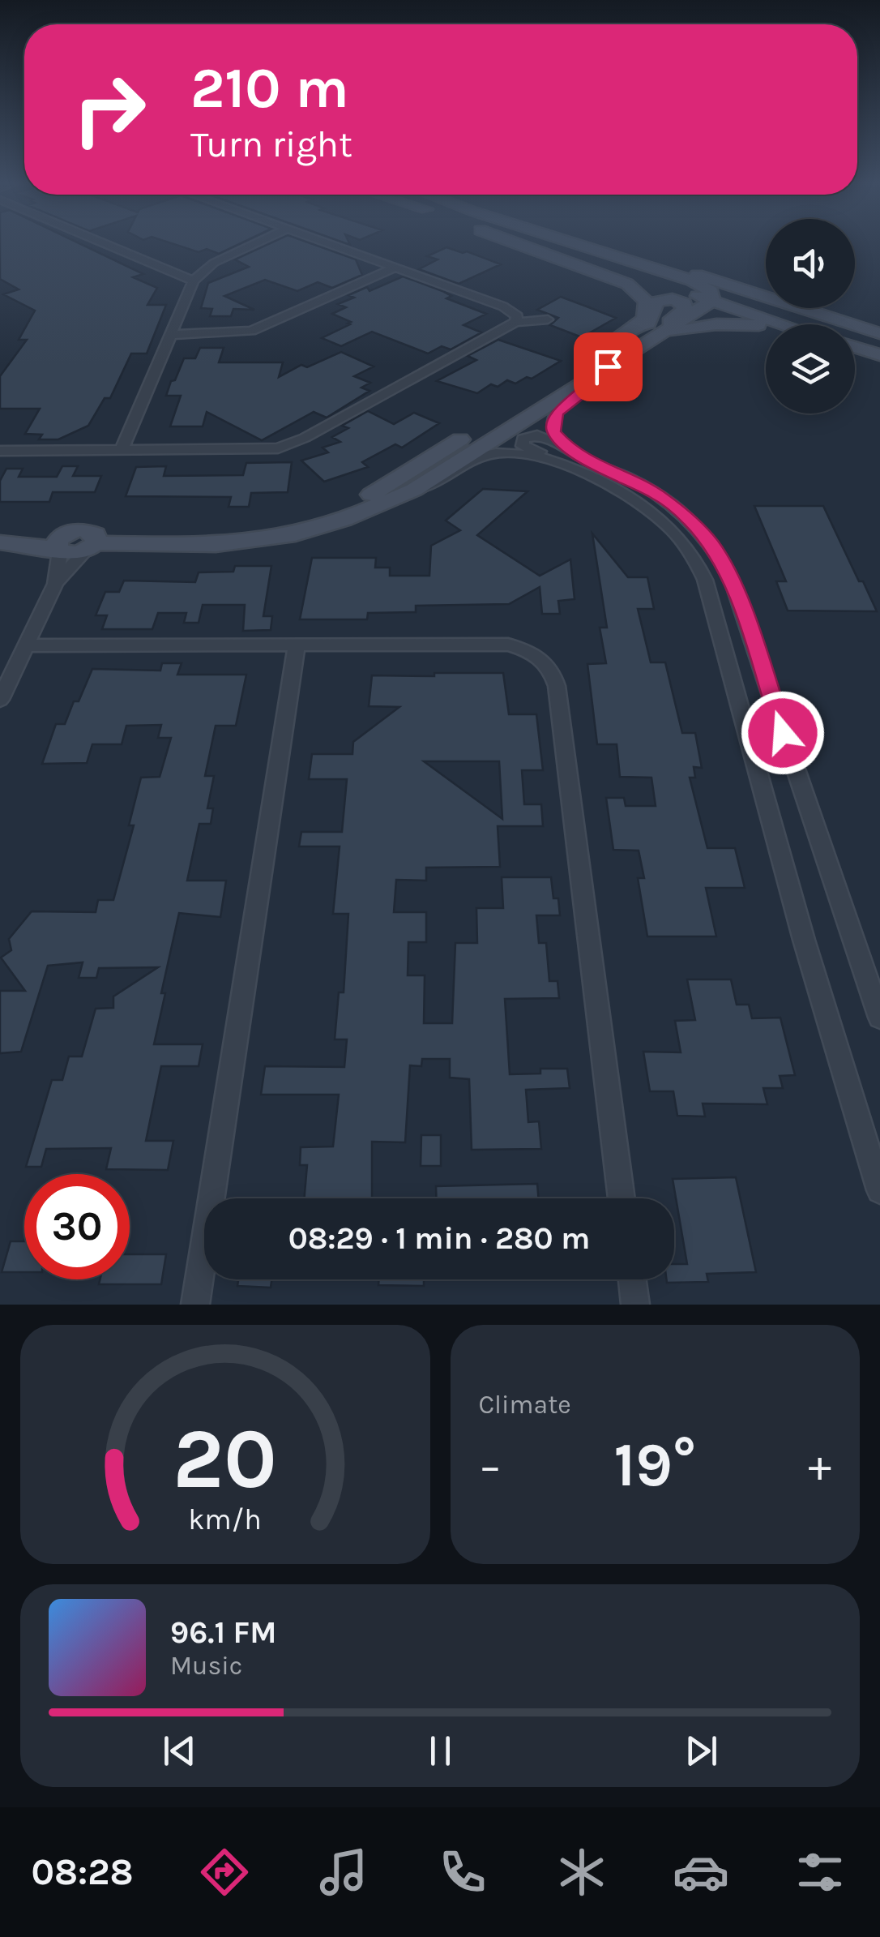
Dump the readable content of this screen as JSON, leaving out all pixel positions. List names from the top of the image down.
{
  "page": {
    "turn": ["210 m", "Turn right"],
    "limit": "30",
    "trip": "08:29 · 1 min · 280 m",
    "tile": "Climate",
    "heat": ["−", "19°", "+"],
    "song": ["96.1 FM", "Music"],
    "tabs": "08:28",
    "gauge": ["20", "km/h"]
  }
}
